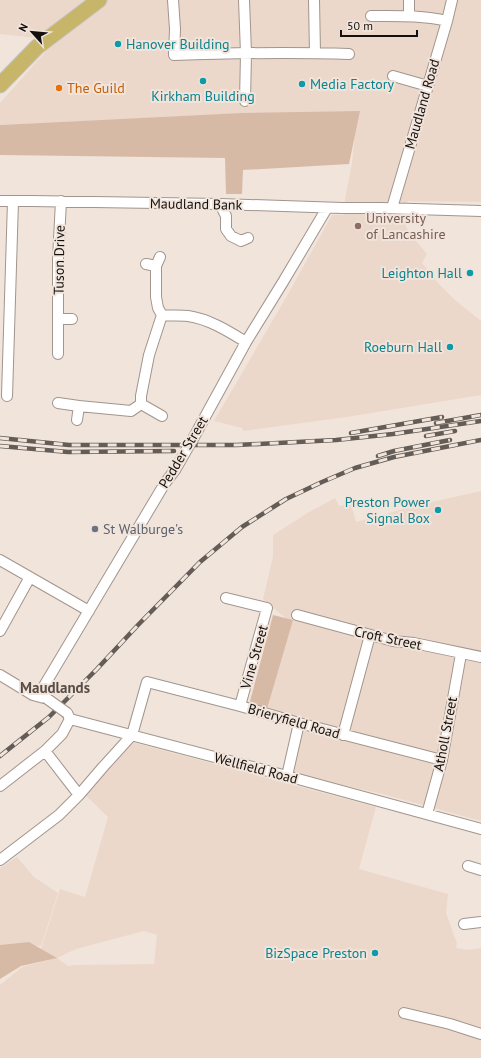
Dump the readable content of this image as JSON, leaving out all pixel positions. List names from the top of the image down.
{
  "streets": {
    "street": [
      "Maudland Road",
      "Maudland Bank",
      "Tuson Drive",
      "Pedder Street",
      "Croft Street",
      "Vine Street",
      "Brieryfield Road",
      "Atholl Street",
      "Wellfield Road"
    ]
  },
  "crossings": [
    ["Maudland Road", "Maudland Bank"],
    ["Maudland Bank", "Tuson Drive"],
    ["Maudland Bank", "Pedder Street"],
    ["Pedder Street", "Wellfield Road"],
    ["Croft Street", "Atholl Street"],
    ["Vine Street", "Brieryfield Road"],
    ["Brieryfield Road", "Atholl Street"],
    ["Brieryfield Road", "Wellfield Road"],
    ["Atholl Street", "Wellfield Road"]
  ],
  "districts": ["Maudlands"],
  "places": [
    "Hanover Building",
    "Kirkham Building",
    "Media Factory",
    "The Guild",
    "University of Lancashire",
    "Leighton Hall",
    "Roeburn Hall",
    "Preston Power Signal Box",
    "St Walburge's",
    "BizSpace Preston"
  ],
  "scale_bar": "50 m",
  "north": "top left"
}
